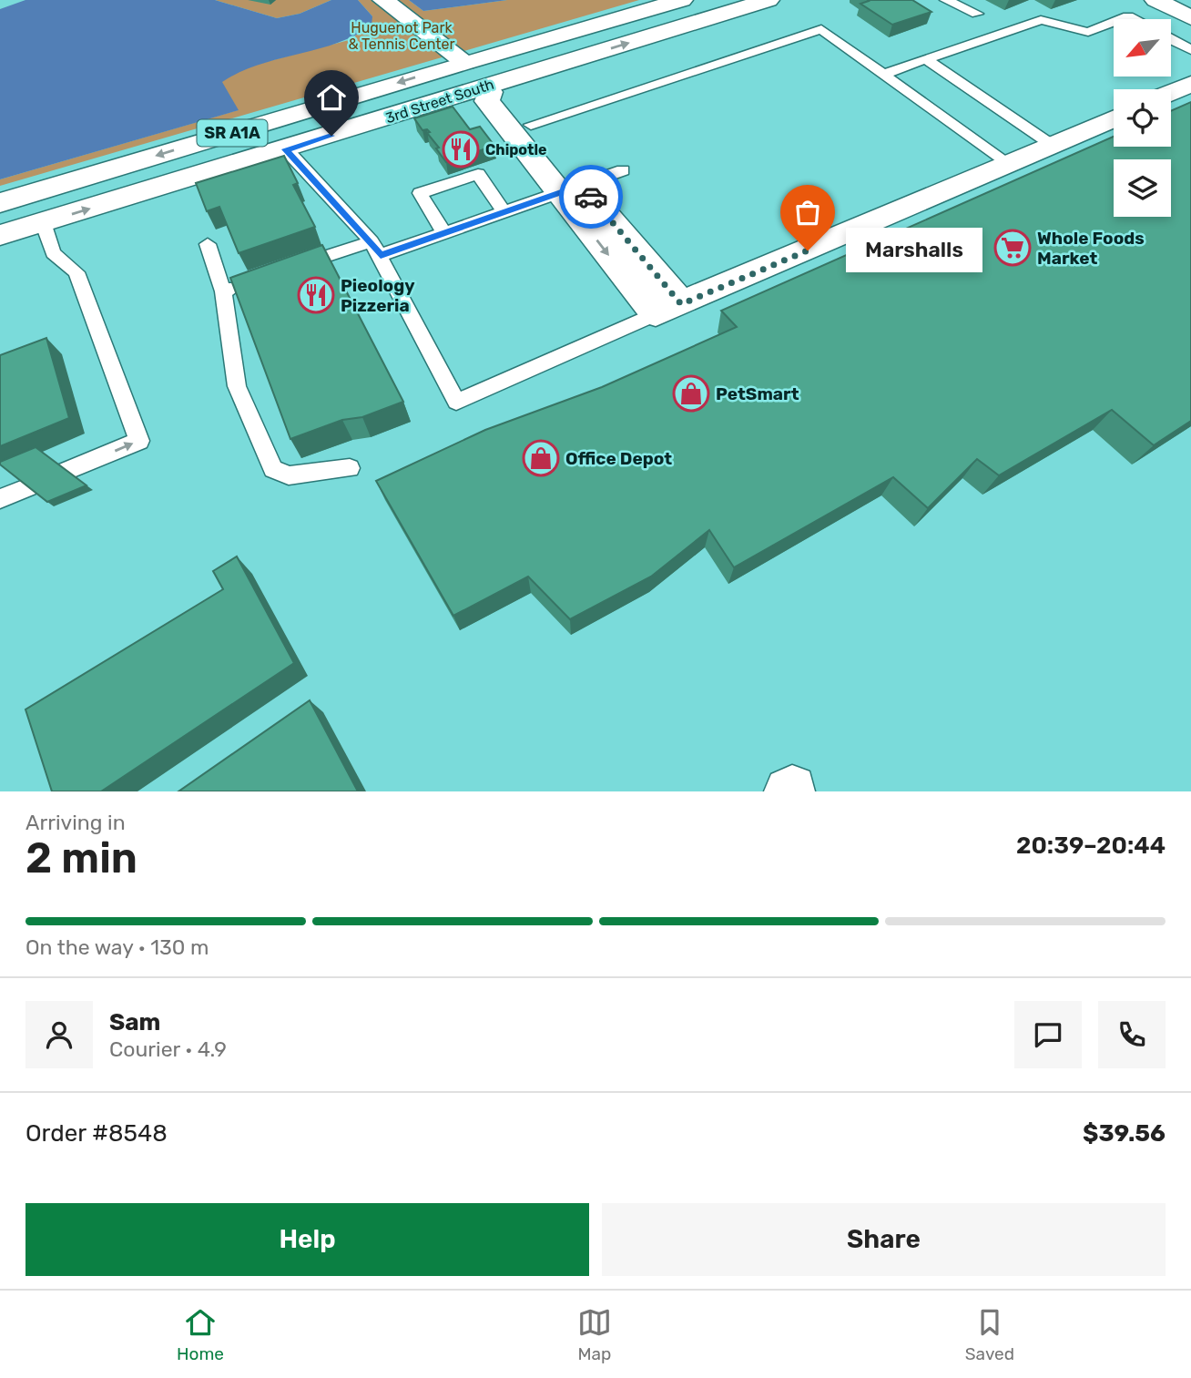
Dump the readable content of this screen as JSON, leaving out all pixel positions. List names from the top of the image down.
{
  "streets": {
    "main road": ["3rd Street South", "SR A1A"]
  },
  "parks": ["Huguenot Park & Tennis Center"],
  "places": {
    "restaurant": ["Chipotle", "Pieology Pizzeria"],
    "supermarket": ["Whole Foods Market"],
    "other": ["Marshalls"],
    "shop": ["PetSmart", "Office Depot"]
  },
  "north": "bottom left",
  "page": {
    "bubble": "Marshalls",
    "heading": ["2 min", "Arriving in", "20:39–20:44"],
    "panel": [
      "Sam",
      "Courier · 4.9",
      "Order #8548",
      "$39.56"
    ],
    "bar": "On the way · 130 m",
    "buttons": ["Help", "Share"],
    "tabs": ["Home", "Map", "Saved"]
  }
}
